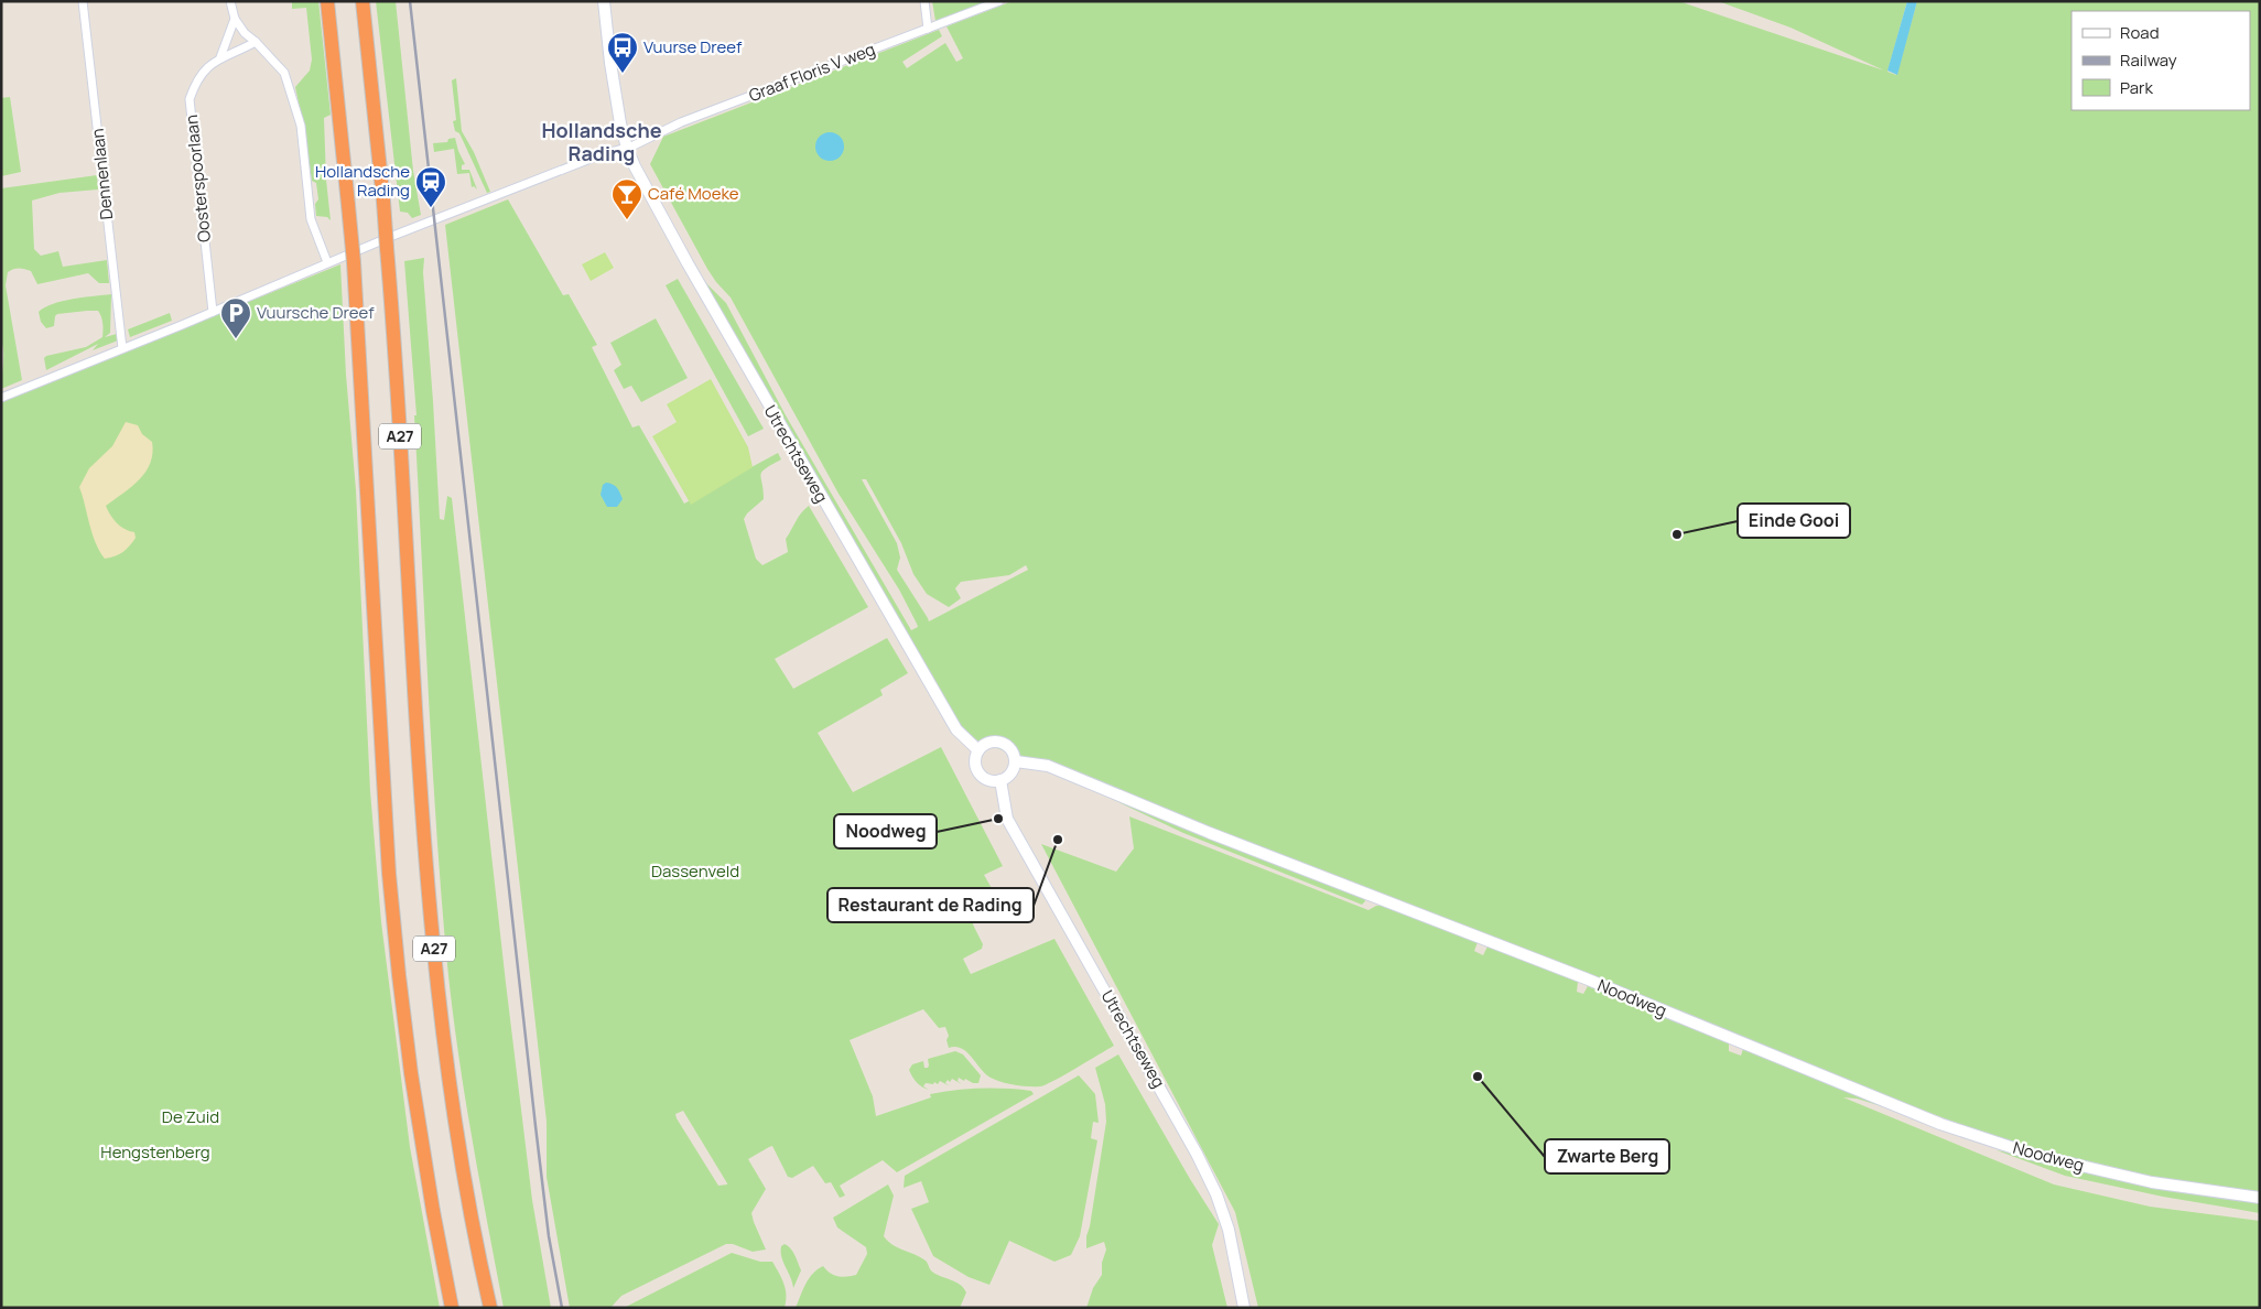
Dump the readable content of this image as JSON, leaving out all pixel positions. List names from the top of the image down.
{
  "streets": {
    "highway": ["A27"],
    "main road": ["Utrechtseweg", "Noodweg"],
    "street": ["Graaf Floris V weg", "Dennenlaan", "Oosterspoorlaan"]
  },
  "crossings": [
    ["Graaf Floris V weg", "Utrechtseweg"],
    ["Utrechtseweg", "Noodweg"]
  ],
  "districts": ["Hollandsche Rading"],
  "parks": ["Dassenveld", "De Zuid", "Hengstenberg"],
  "places": {
    "bus stop": ["Vuurse Dreef"],
    "station": ["Hollandsche Rading"],
    "bar": ["Café Moeke"],
    "parking": ["Vuursche Dreef"],
    "other": [
      "Einde Gooi",
      "Noodweg",
      "Restaurant de Rading",
      "Zwarte Berg"
    ]
  },
  "legend": ["Road", "Railway", "Park"]
}
